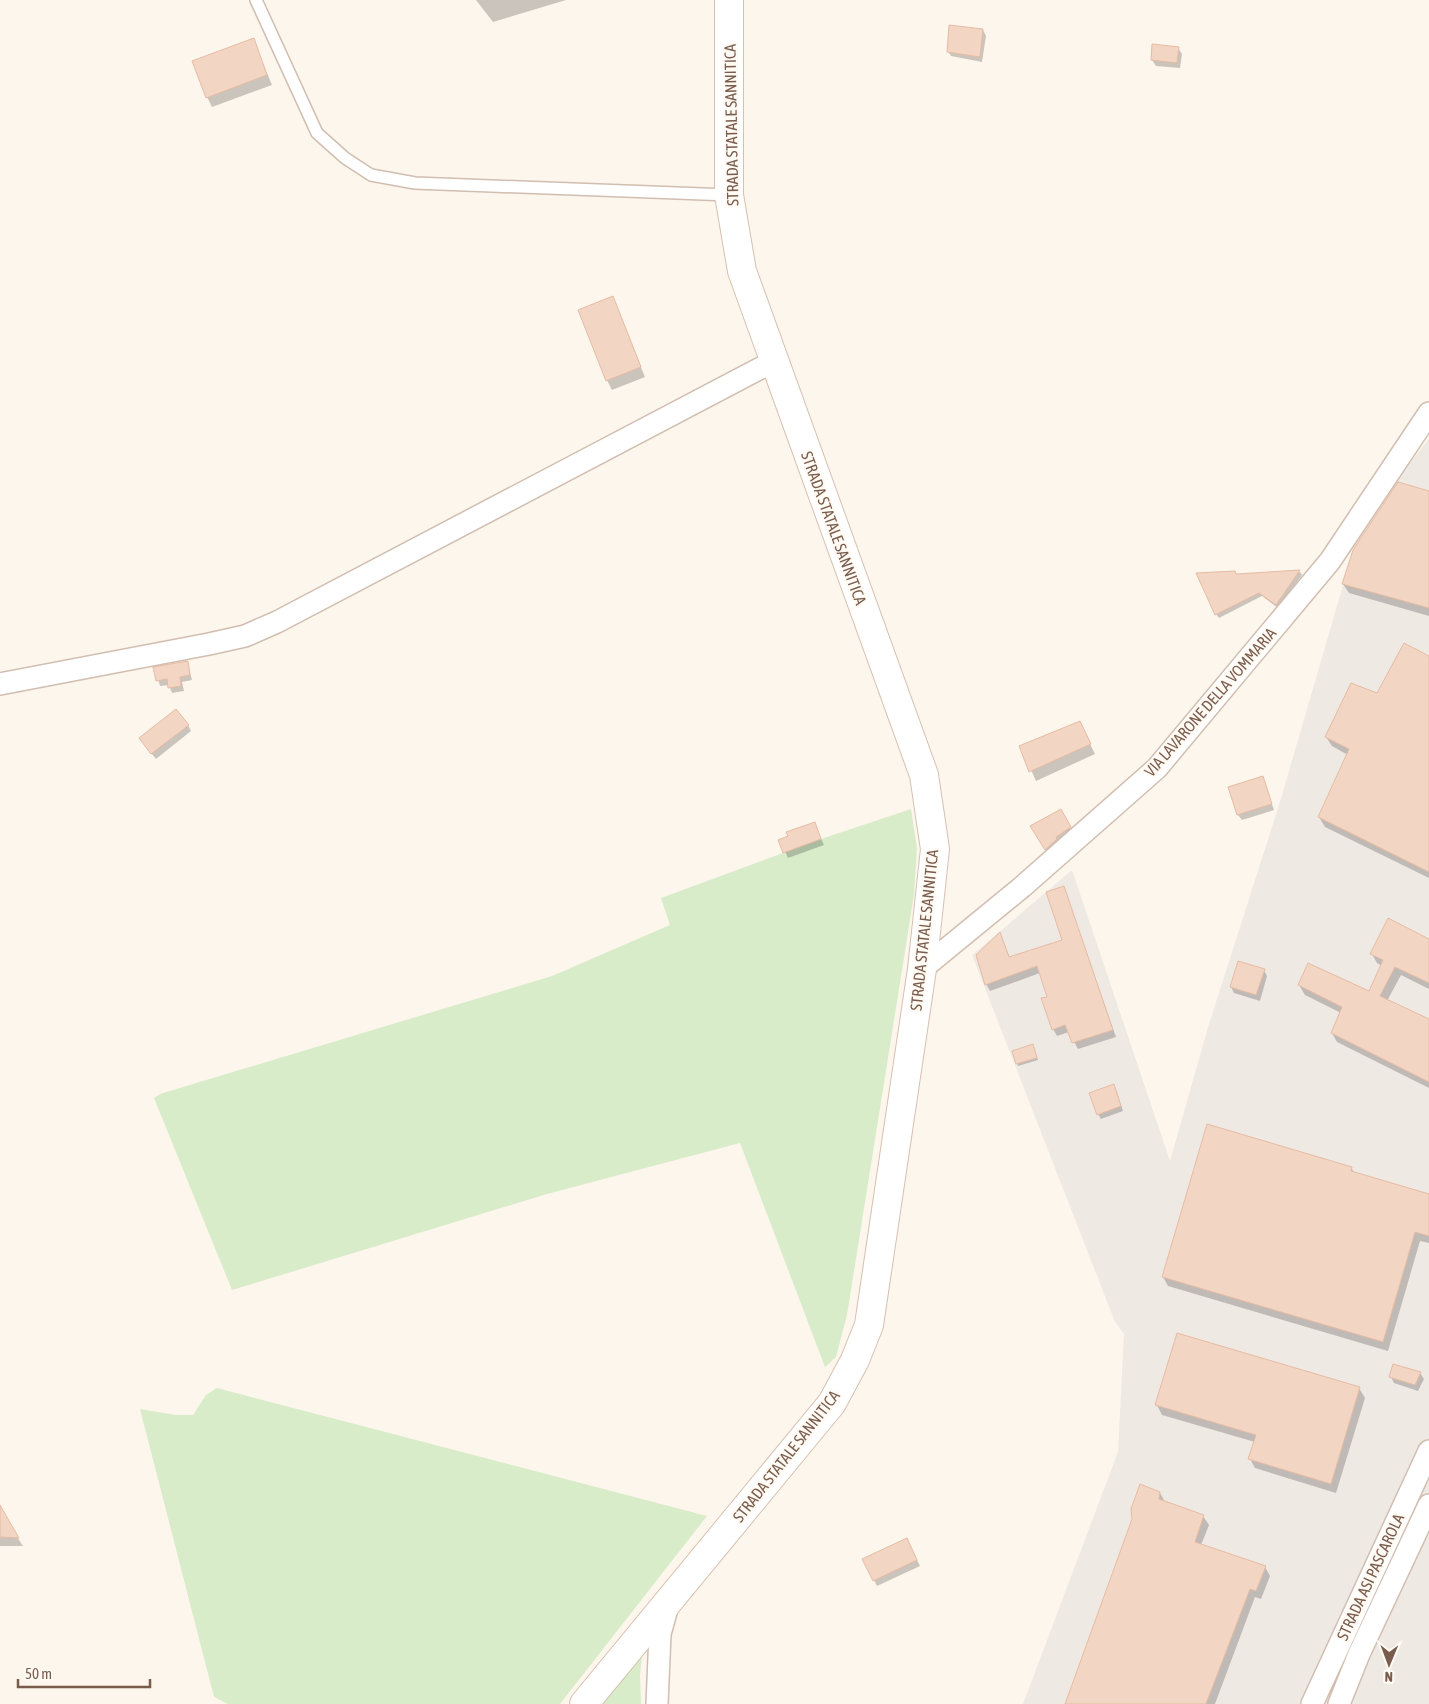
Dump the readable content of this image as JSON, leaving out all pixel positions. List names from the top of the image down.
{
  "streets": {
    "main road": ["STRADA STATALE SANNITICA"],
    "street": ["VIA LAVARONE DELLA VOMMARIA", "STRADA ASI PASCAROLA"]
  },
  "crossings": [
    ["STRADA STATALE SANNITICA", "VIA LAVARONE DELLA VOMMARIA"]
  ],
  "scale_bar": "50 m",
  "north": "bottom"
}
